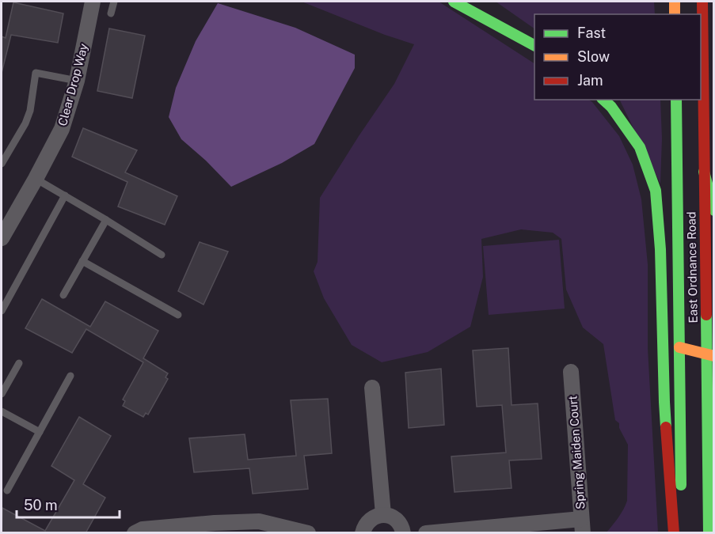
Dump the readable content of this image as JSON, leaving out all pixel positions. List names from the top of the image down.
{
  "streets": {
    "main road": ["East Ordnance Road"],
    "street": ["Clear Drop Way", "Spring Maiden Court"]
  },
  "legend": ["Fast", "Slow", "Jam"],
  "scale_bar": "50 m"
}
